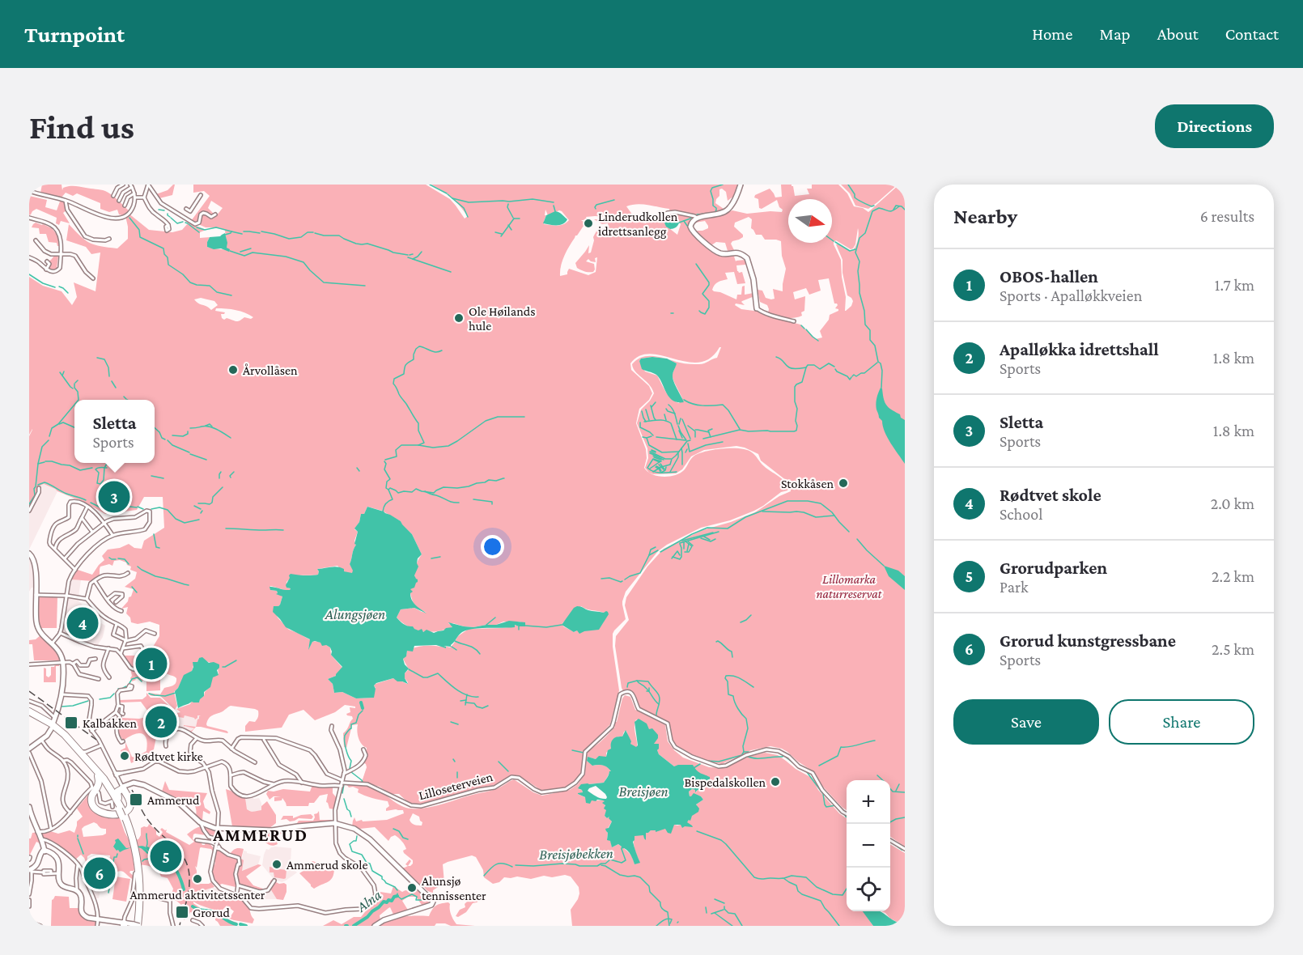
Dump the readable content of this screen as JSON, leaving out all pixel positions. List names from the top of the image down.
{
  "streets": {
    "street": ["Lilloseterveien"]
  },
  "districts": ["AMMERUD"],
  "water": [
    "Alungsjøen",
    "Breisjøen",
    "Breisjøbekken",
    "Alna"
  ],
  "parks": ["Lillomarka naturreservat"],
  "places": {
    "other": [
      "Linderudkollen idrettsanlegg",
      "Ole Høilands hule",
      "Årvollåsen",
      "Stokkåsen",
      "Rødtvet kirke",
      "Bispedalskollen",
      "Ammerud skole",
      "Ammerud aktivitetssenter",
      "Alunsjø tennissenter"
    ],
    "transit": ["Kalbakken", "Ammerud", "Grorud"]
  },
  "north": "right",
  "page": {
    "header": "Turnpoint",
    "nav": [
      "Home",
      "Map",
      "About",
      "Contact"
    ],
    "buttons": [
      "Directions",
      ["Save", "Share"]
    ],
    "title": "Find us",
    "heading": ["Nearby", "6 results"],
    "list": [
      {
        "mark": "1",
        "name": "OBOS-hallen",
        "note": "Sports · Apalløkkveien",
        "value": "1.7 km"
      },
      {
        "mark": "2",
        "name": "Apalløkka idrettshall",
        "note": "Sports",
        "value": "1.8 km"
      },
      {
        "mark": "3",
        "name": "Sletta",
        "note": "Sports",
        "value": "1.8 km"
      },
      {
        "mark": "4",
        "name": "Rødtvet skole",
        "note": "School",
        "value": "2.0 km"
      },
      {
        "mark": "5",
        "name": "Grorudparken",
        "note": "Park",
        "value": "2.2 km"
      },
      {
        "mark": "6",
        "name": "Grorud kunstgressbane",
        "note": "Sports",
        "value": "2.5 km"
      }
    ],
    "popup": ["Sletta", "Sports"],
    "pins": [
      "3",
      "4",
      "1",
      "2",
      "5",
      "6"
    ],
    "map_buttons": ["+", "−"]
  }
}
